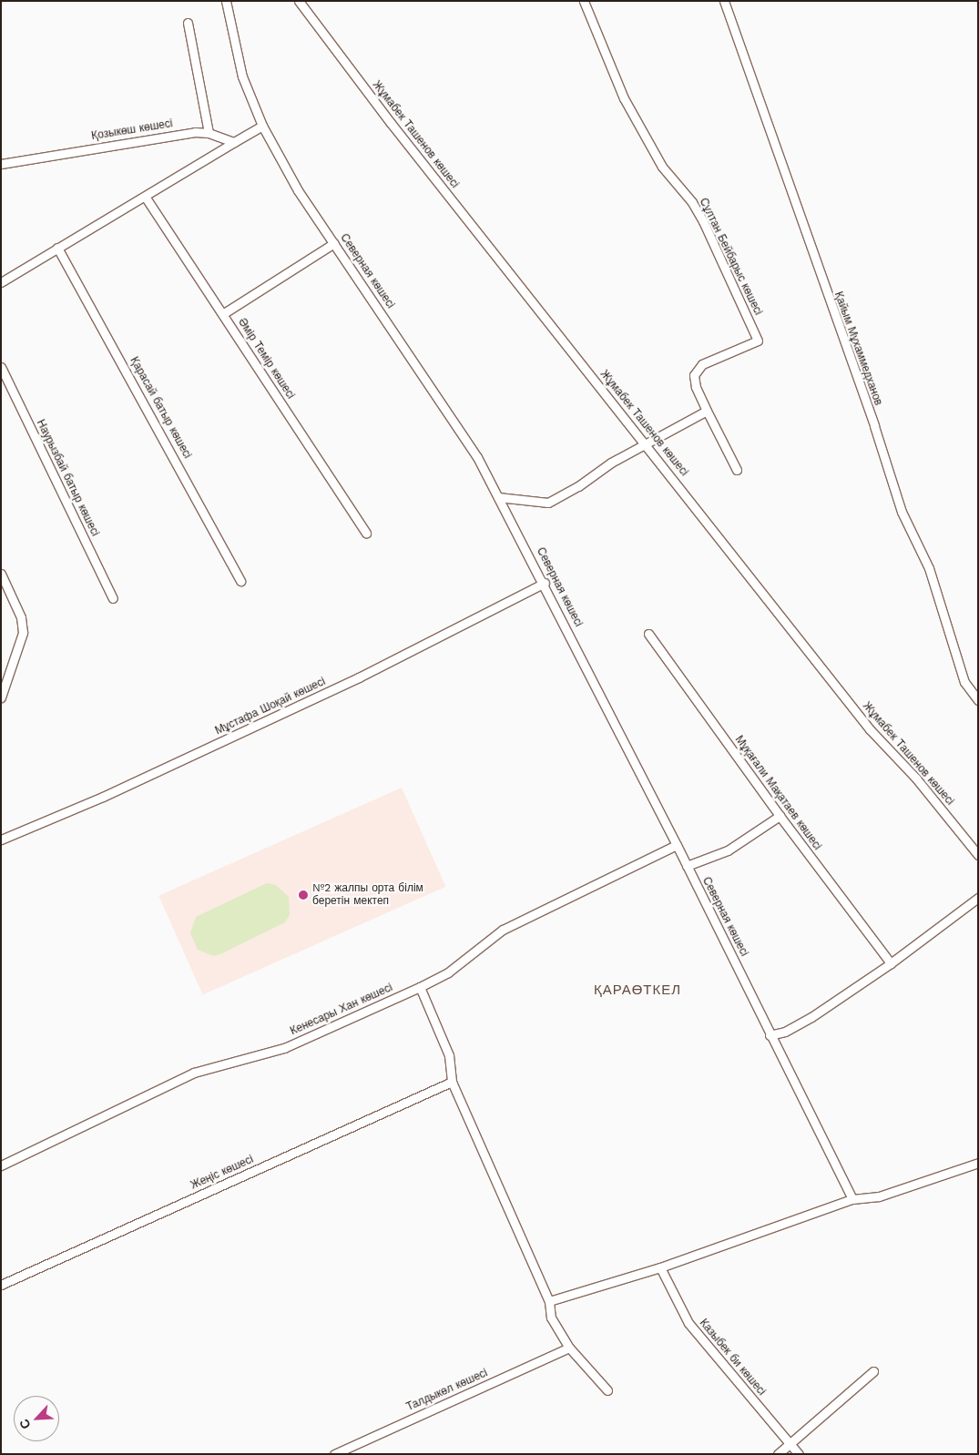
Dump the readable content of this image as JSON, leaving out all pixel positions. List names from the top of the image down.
{
  "streets": {
    "street": [
      "Қозыкөш көшесі",
      "Жұмабек Ташенов көшесі",
      "Сұлтан Бейбарыс көшесі",
      "Северная көшесі",
      "Қайым Мұхаммедханов",
      "Әмір Темір көшесі",
      "Қарасай батыр көшесі",
      "Наурызбай батыр көшесі",
      "Мұстафа Шоқай көшесі",
      "Мұқағали Мақатаев көшесі",
      "Кенесары Хан көшесі",
      "Жеңіс көшесі",
      "Казыбек би көшесі",
      "Талдыкөл көшесі"
    ]
  },
  "crossings": [
    ["Северная көшесі", "Мұстафа Шоқай көшесі"],
    ["Северная көшесі", "Кенесары Хан көшесі"]
  ],
  "districts": ["ҚАРАӨТКЕЛ"],
  "places": ["№2 жалпы орта білім беретін мектеп"],
  "north": "bottom left"
}
